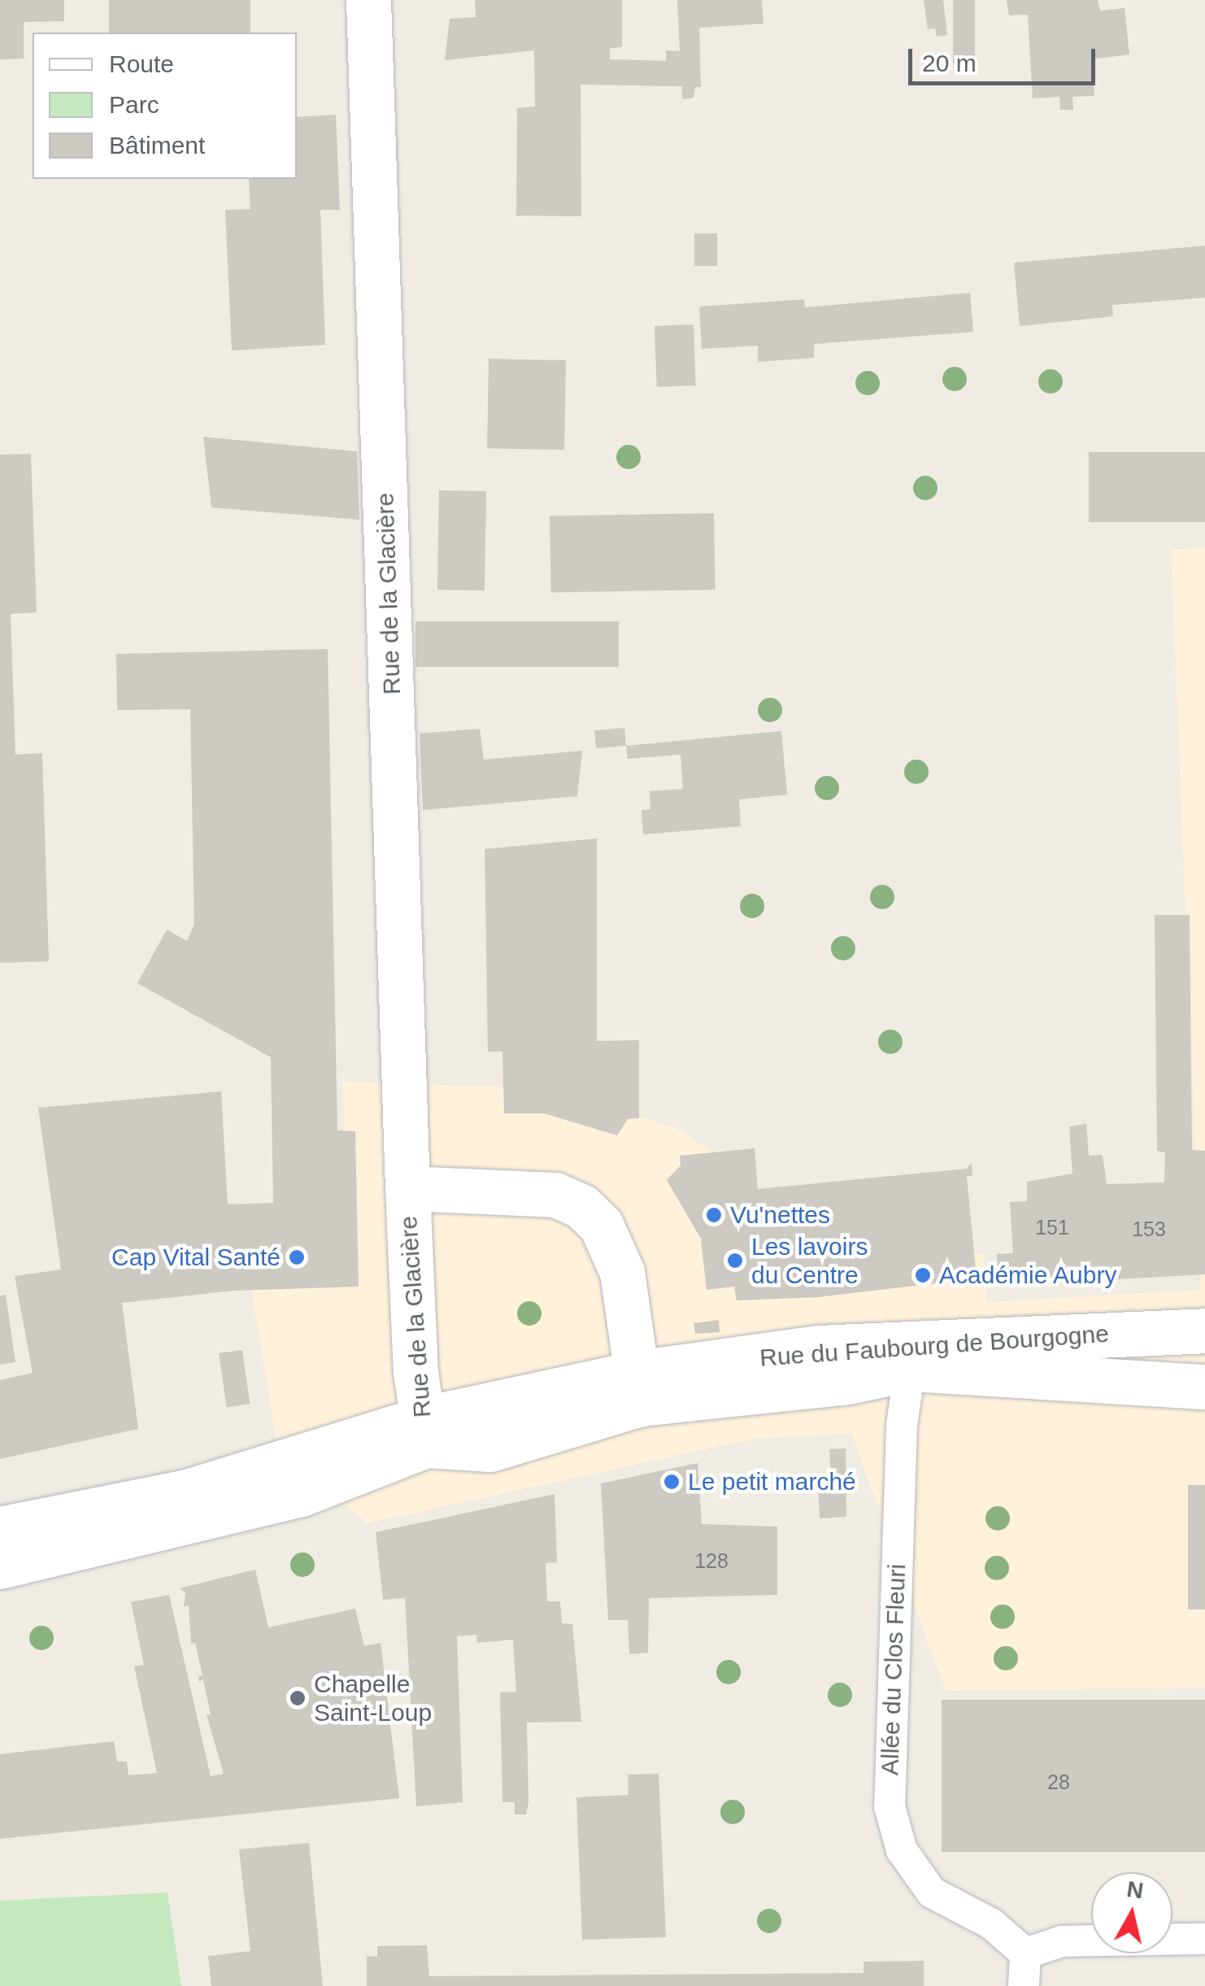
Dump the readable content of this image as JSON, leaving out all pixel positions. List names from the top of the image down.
{
  "streets": {
    "main road": ["Rue de la Glacière", "Rue du Faubourg de Bourgogne"],
    "lane": ["Allée du Clos Fleuri"]
  },
  "crossings": [
    ["Rue de la Glacière", "Rue du Faubourg de Bourgogne"],
    ["Rue du Faubourg de Bourgogne", "Allée du Clos Fleuri"]
  ],
  "places": [
    "Vu'nettes",
    "Cap Vital Santé",
    "Les lavoirs du Centre",
    "Académie Aubry",
    "Le petit marché",
    "Chapelle Saint-Loup"
  ],
  "house_numbers": [
    "151",
    "153",
    "128",
    "28"
  ],
  "legend": ["Route", "Parc", "Bâtiment"],
  "scale_bar": "20 m",
  "north": "top"
}
